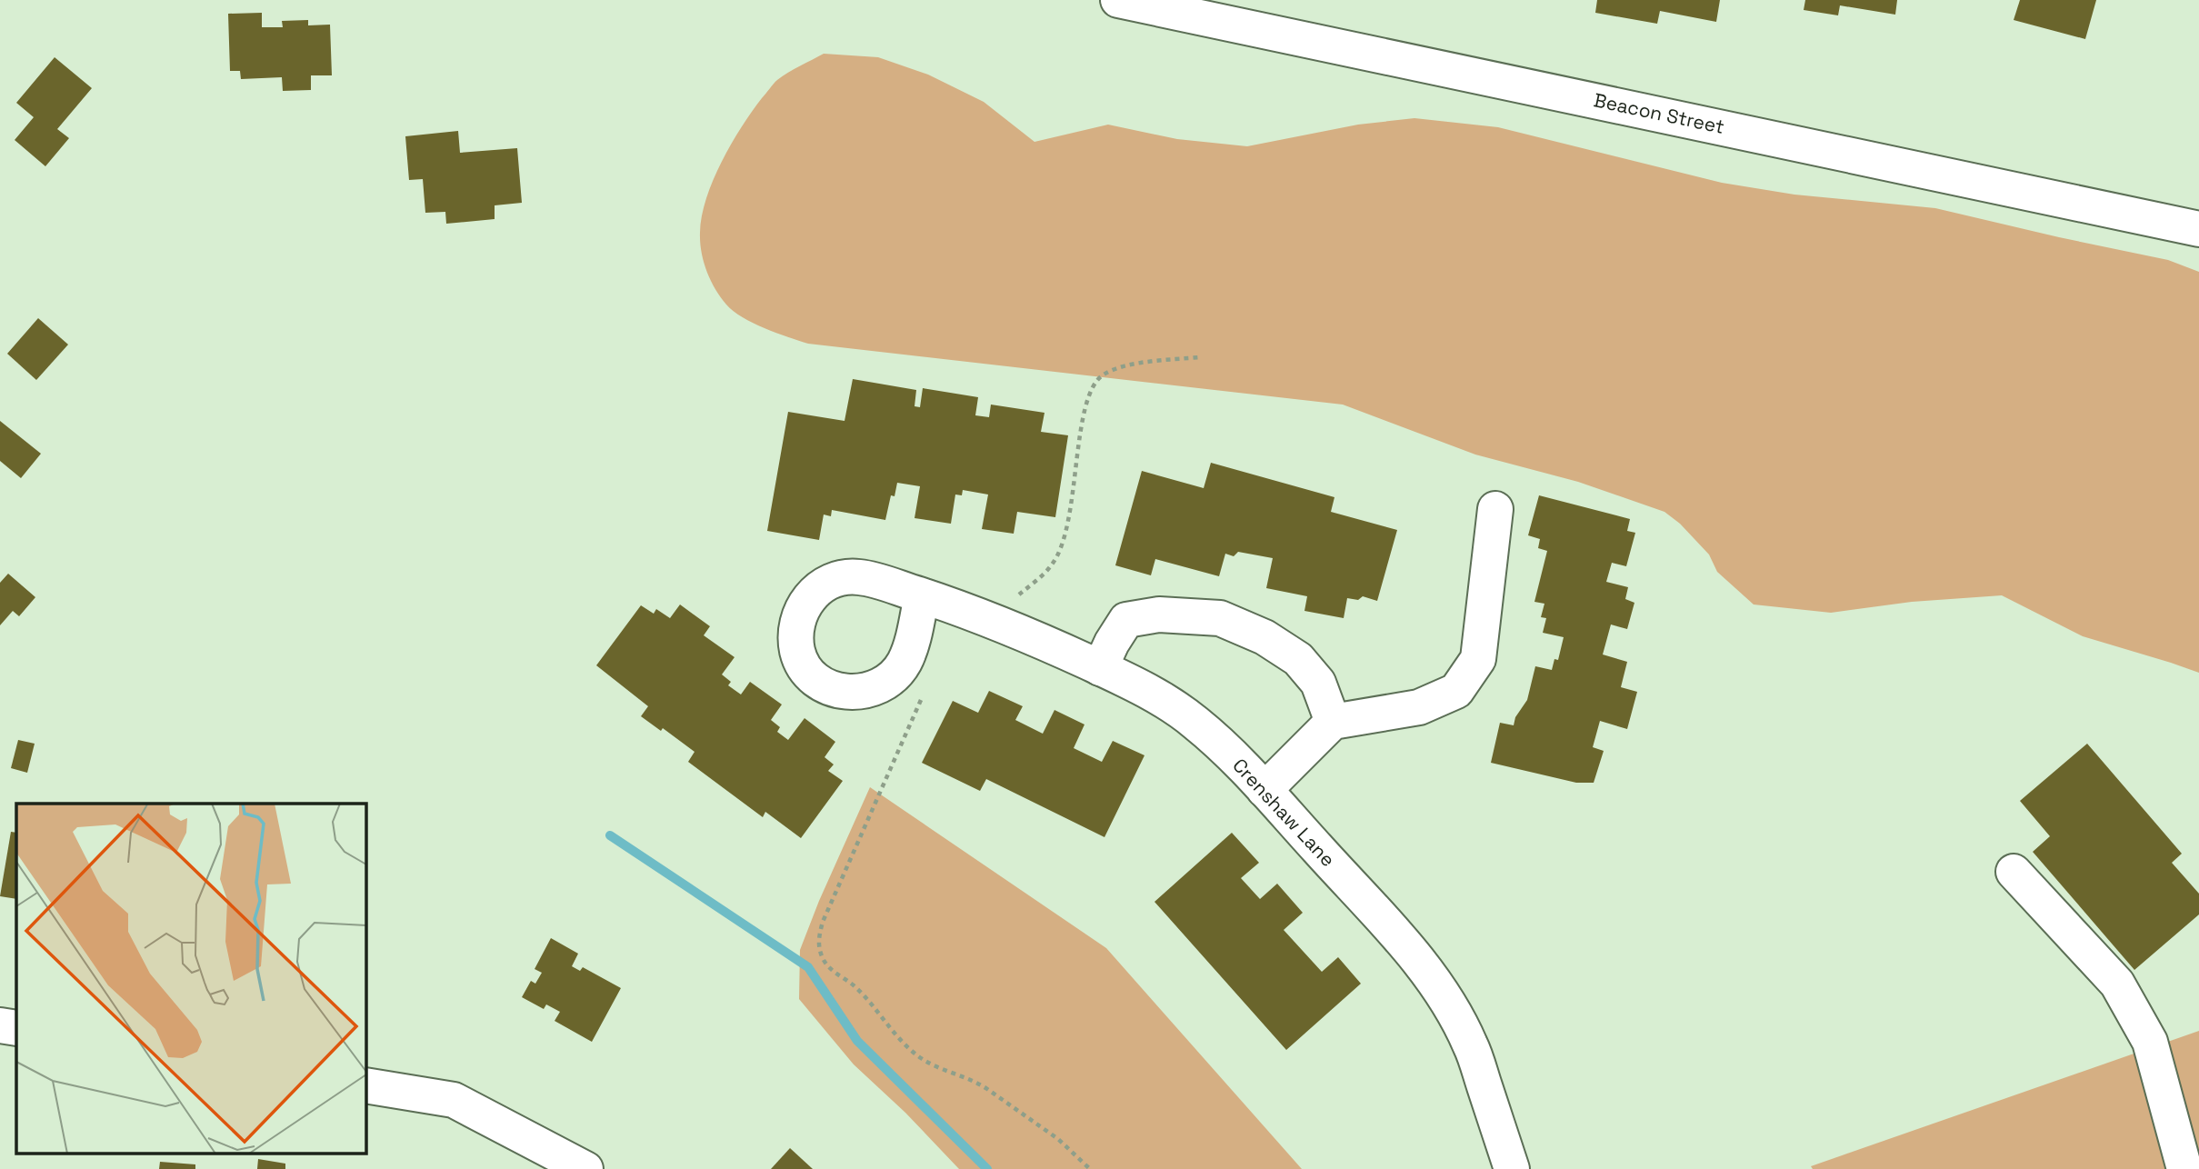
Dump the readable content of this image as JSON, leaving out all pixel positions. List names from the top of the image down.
{
  "streets": {
    "street": ["Beacon Street", "Crenshaw Lane"]
  }
}
